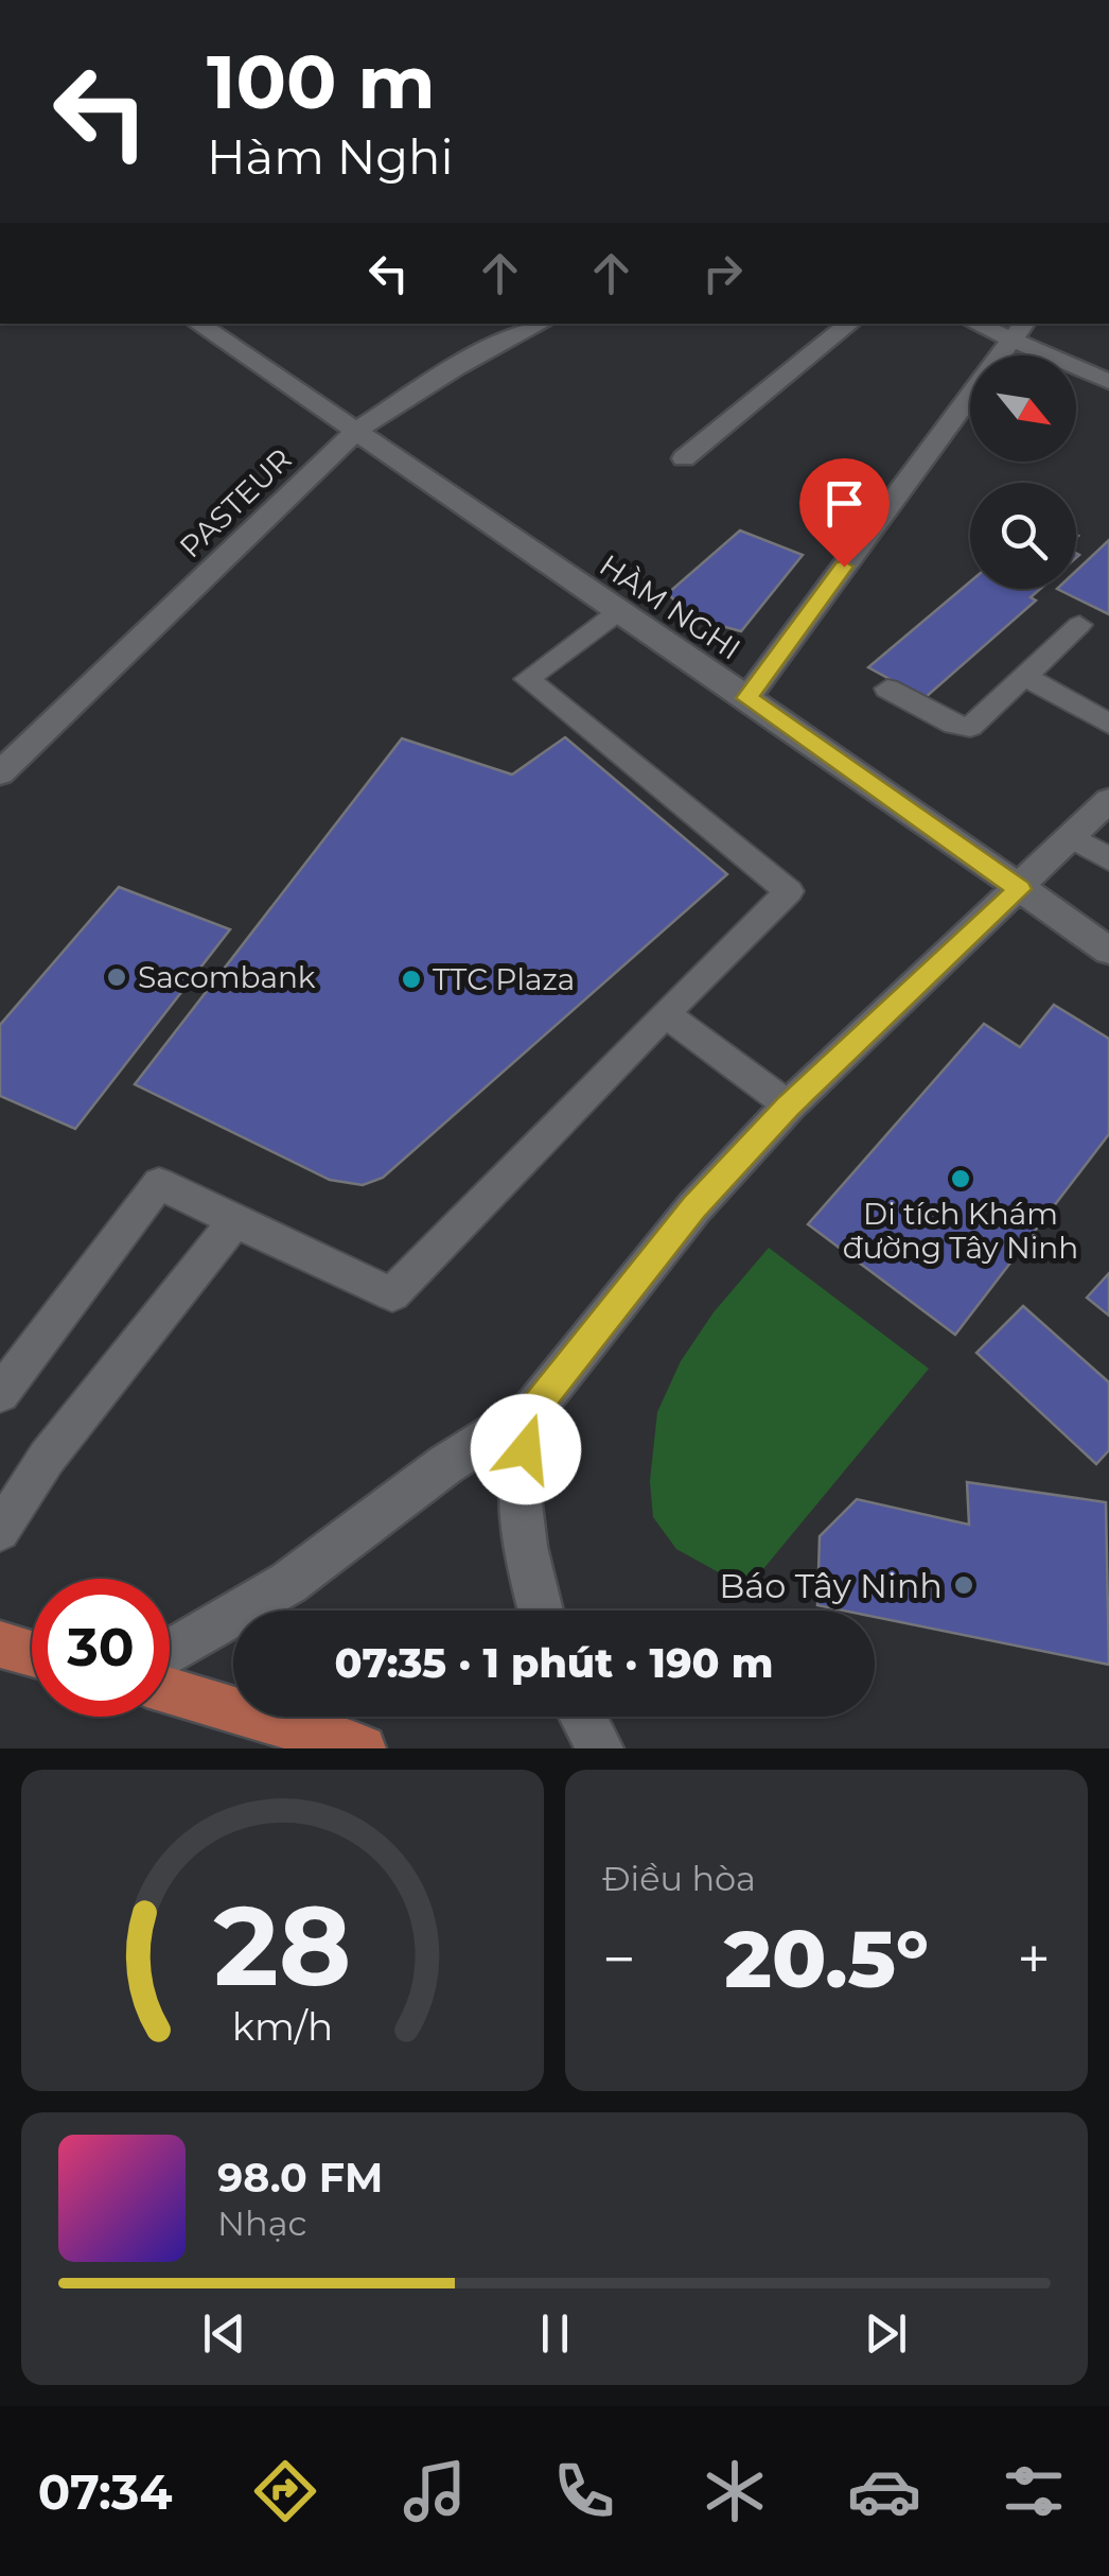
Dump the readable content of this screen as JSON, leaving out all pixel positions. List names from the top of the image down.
{
  "streets": {
    "street": ["PASTEUR", "HÀM NGHI"]
  },
  "crossings": [
    ["PASTEUR", "HÀM NGHI"]
  ],
  "places": [
    "Sacombank",
    "TTC Plaza",
    "Di tích Khám đường Tây Ninh",
    "Báo Tây Ninh"
  ],
  "north": "bottom right",
  "page": {
    "turn": ["100 m", "Hàm Nghi"],
    "limit": "30",
    "trip": "07:35 · 1 phút · 190 m",
    "tile": "Điều hòa",
    "heat": ["−", "20.5°", "+"],
    "song": ["98.0 FM", "Nhạc"],
    "tabs": "07:34",
    "gauge": ["28", "km/h"]
  }
}
